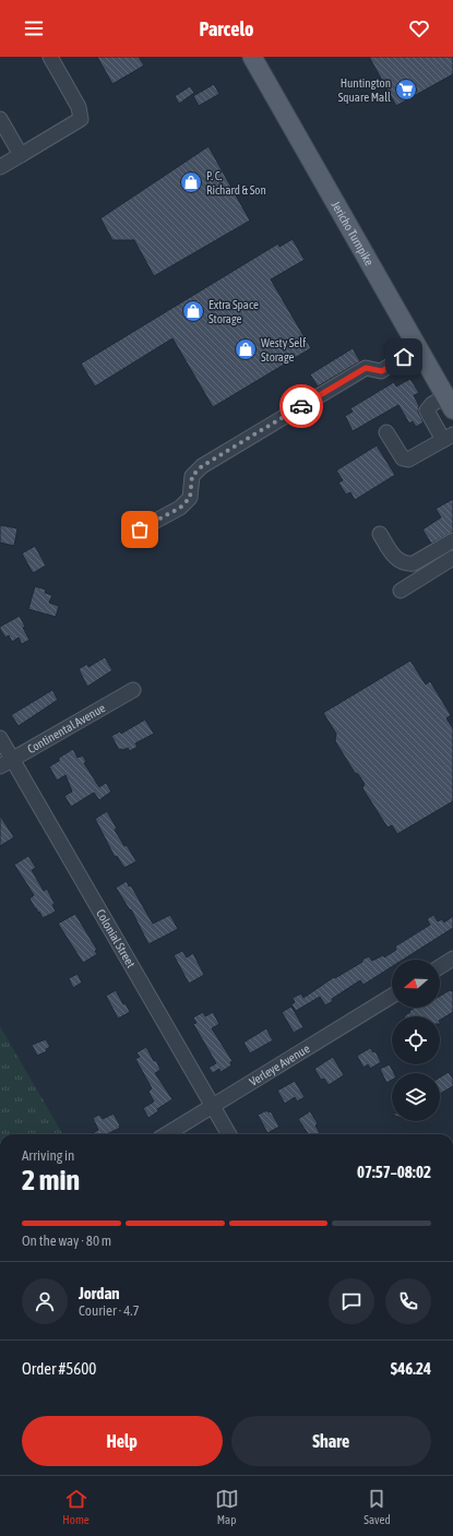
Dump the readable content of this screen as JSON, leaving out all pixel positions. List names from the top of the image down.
{
  "streets": {
    "main road": ["Jericho Turnpike"],
    "street": ["Continental Avenue", "Colonial Street", "Verleye Avenue"]
  },
  "crossings": [
    ["Continental Avenue", "Colonial Street"],
    ["Colonial Street", "Verleye Avenue"]
  ],
  "places": {
    "supermarket": ["Huntington Square Mall"],
    "shop": ["P. C. Richard & Son", "Extra Space Storage", "Westy Self Storage"]
  },
  "north": "left",
  "page": {
    "header": "Parcelo",
    "heading": ["2 min", "Arriving in", "07:57–08:02"],
    "panel": [
      "Jordan",
      "Courier · 4.7",
      "Order #5600",
      "$46.24"
    ],
    "bar": "On the way · 80 m",
    "buttons": ["Help", "Share"],
    "tabs": ["Home", "Map", "Saved"]
  }
}
